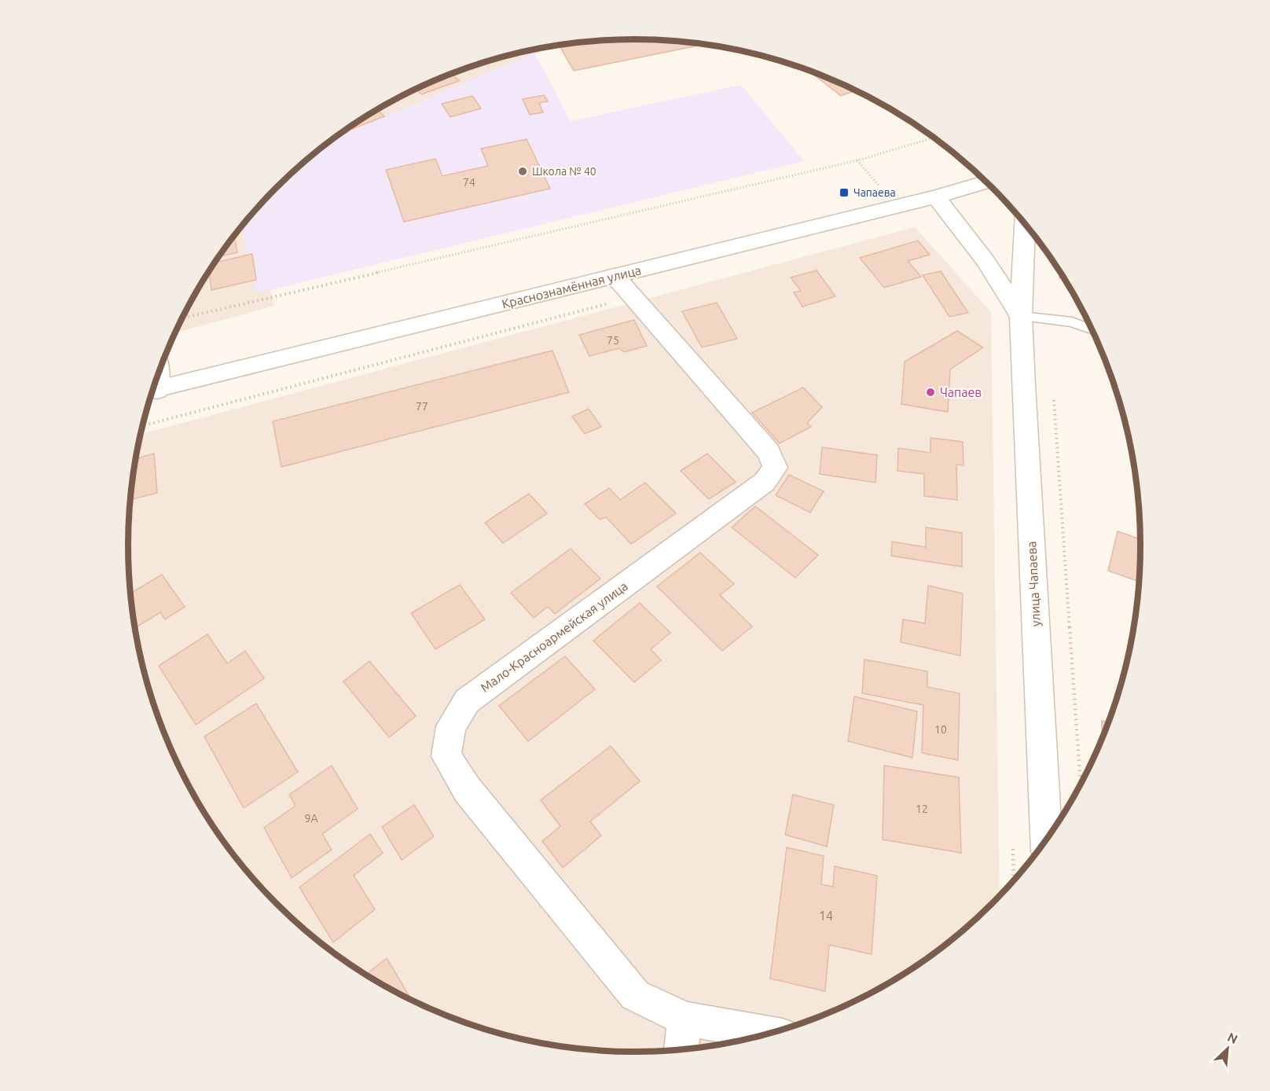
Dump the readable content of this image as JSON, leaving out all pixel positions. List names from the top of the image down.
{
  "streets": {
    "street": ["Краснознамённая улица", "улица Чапаева", "Мало-Красноармейская улица"]
  },
  "crossings": [
    ["Краснознамённая улица", "улица Чапаева"],
    ["Краснознамённая улица", "Мало-Красноармейская улица"]
  ],
  "places": {
    "other": ["Школа № 40", "Чапаев"],
    "transit": ["Чапаева"]
  },
  "house_numbers": [
    "74",
    "75",
    "77",
    "10",
    "12",
    "9А",
    "14"
  ],
  "north": "top right"
}
